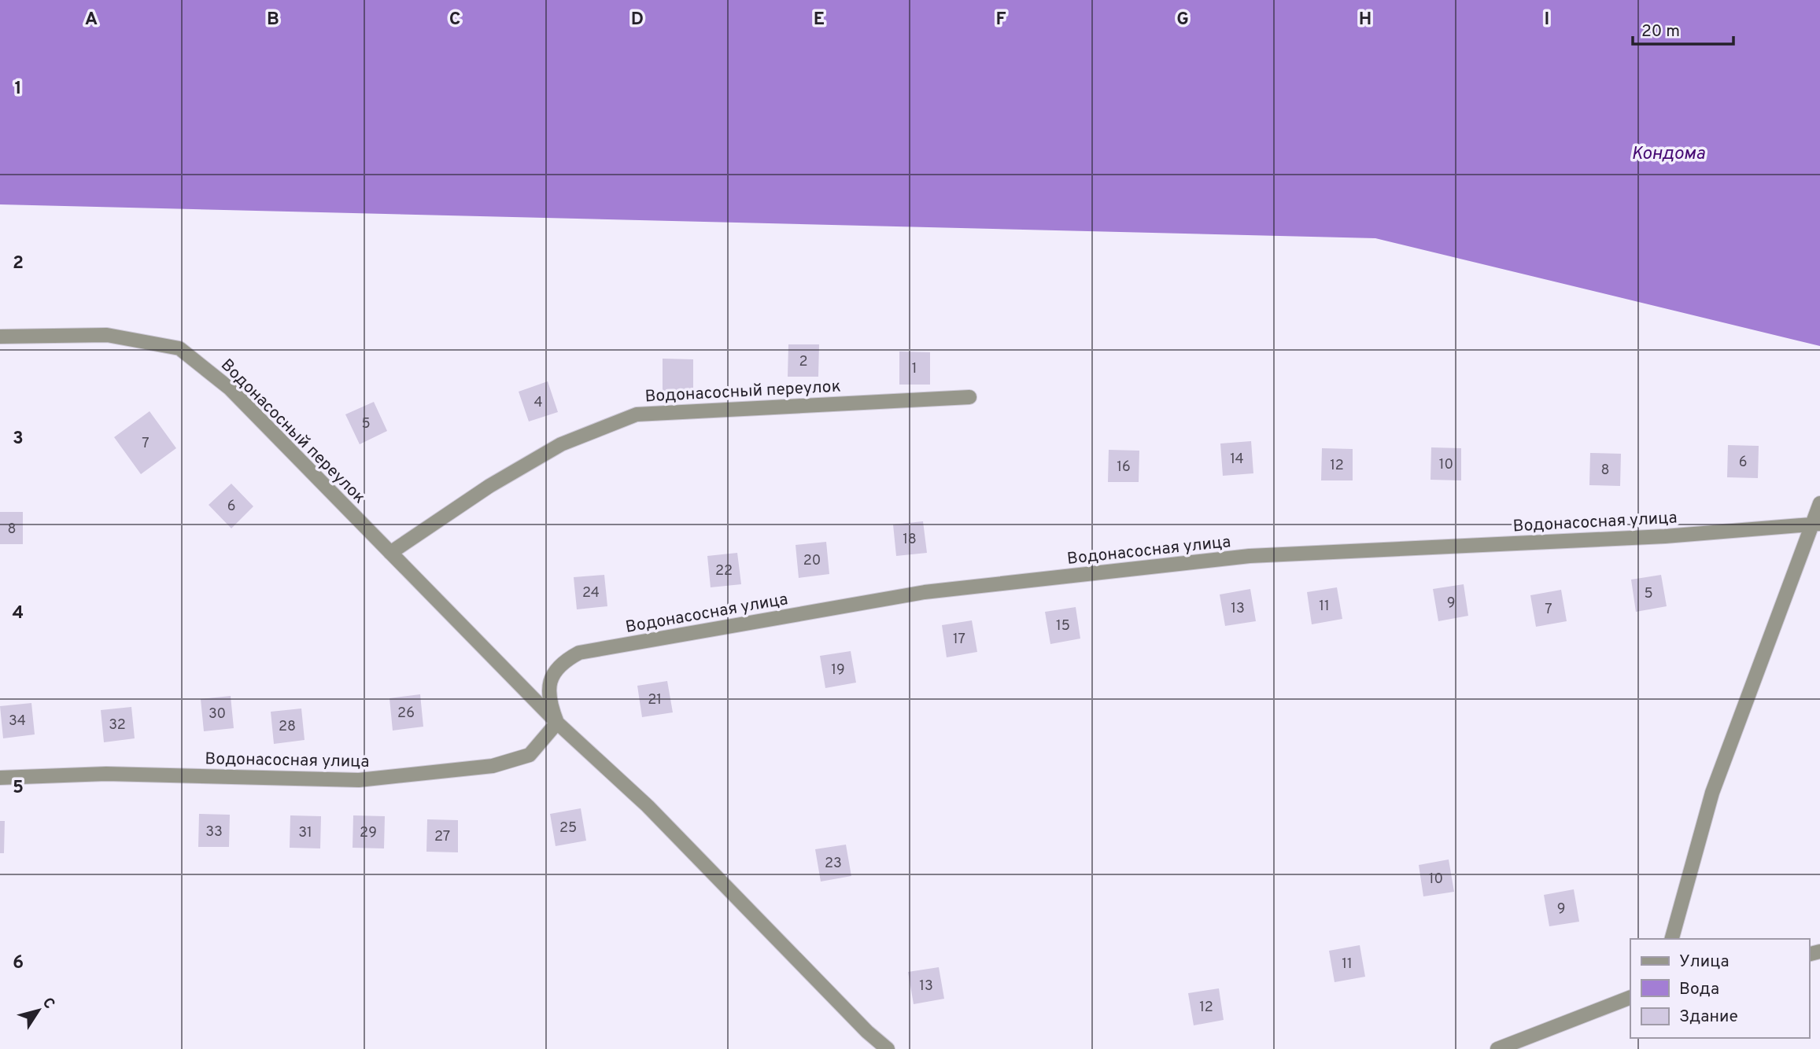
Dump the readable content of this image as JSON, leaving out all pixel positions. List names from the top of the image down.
{
  "streets": {
    "street": ["Водонасосный переулок", "Водонасосная улица"]
  },
  "crossings": [
    ["Водонасосный переулок", "Водонасосная улица"]
  ],
  "water": ["Кондома"],
  "house_numbers": [
    "2",
    "1",
    "4",
    "5",
    "7",
    "14",
    "6",
    "10",
    "12",
    "16",
    "8",
    "6",
    "8",
    "18",
    "20",
    "22",
    "24",
    "5",
    "9",
    "11",
    "13",
    "7",
    "15",
    "17",
    "19",
    "21",
    "26",
    "30",
    "34",
    "32",
    "28",
    "25",
    "33",
    "31",
    "29",
    "27",
    "23",
    "10",
    "9",
    "11",
    "13",
    "12"
  ],
  "legend": ["Улица", "Вода", "Здание"],
  "scale_bar": "20 m",
  "north": "top right",
  "grid": {
    "columns": [
      "A",
      "B",
      "C",
      "D",
      "E",
      "F",
      "G",
      "H",
      "I"
    ],
    "rows": [
      "1",
      "2",
      "3",
      "4",
      "5",
      "6"
    ]
  }
}
